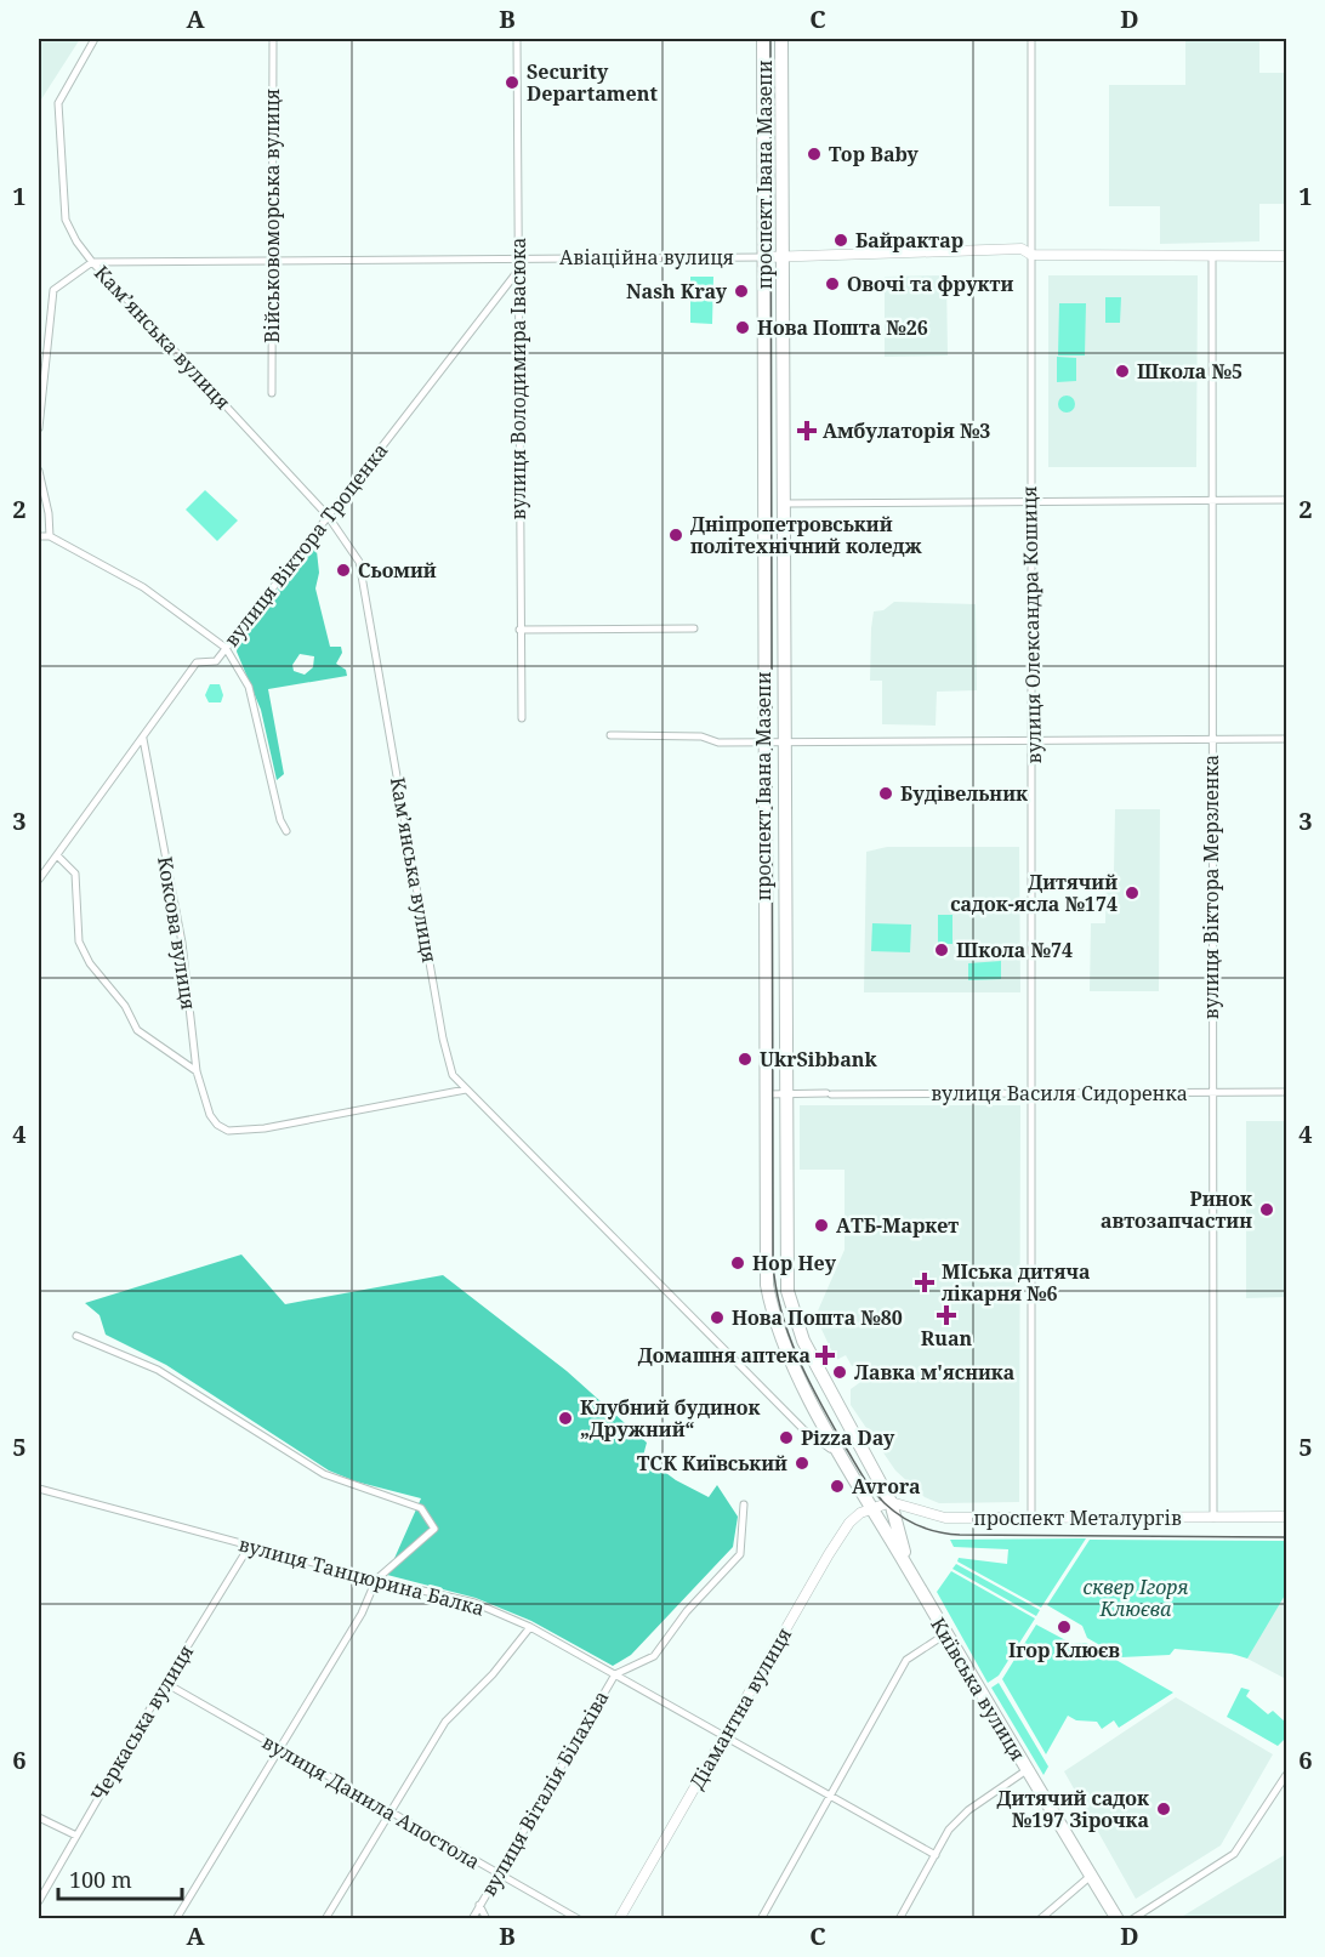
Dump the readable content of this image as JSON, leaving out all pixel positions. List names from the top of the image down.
{
  "streets": {
    "highway": ["проспект Івана Мазепи", "Київська вулиця"],
    "street": [
      "Військовоморська вулиця",
      "Авіаційна вулиця",
      "Камʼянська вулиця",
      "вулиця Володимира Івасюка",
      "вулиця Віктора Троценка",
      "вулиця Олександра Кошиця",
      "вулиця Віктора Мерзленка",
      "Коксова вулиця",
      "вулиця Василя Сидоренка",
      "проспект Металургів",
      "вулиця Танцюрина Балка",
      "Діамантна вулиця",
      "Черкаська вулиця",
      "вулиця Віталія Білахіва",
      "вулиця Данила Апостола"
    ]
  },
  "crossings": [
    ["проспект Івана Мазепи", "Авіаційна вулиця"],
    ["проспект Івана Мазепи", "Камʼянська вулиця"],
    ["проспект Івана Мазепи", "вулиця Василя Сидоренка"],
    ["проспект Івана Мазепи", "проспект Металургів"],
    ["проспект Івана Мазепи", "Київська вулиця"],
    ["проспект Івана Мазепи", "Діамантна вулиця"],
    ["Військовоморська вулиця", "Авіаційна вулиця"],
    ["Авіаційна вулиця", "Камʼянська вулиця"],
    ["Авіаційна вулиця", "вулиця Володимира Івасюка"],
    ["Авіаційна вулиця", "вулиця Олександра Кошиця"],
    ["Авіаційна вулиця", "вулиця Віктора Мерзленка"],
    ["Камʼянська вулиця", "вулиця Віктора Троценка"],
    ["Камʼянська вулиця", "Коксова вулиця"],
    ["вулиця Володимира Івасюка", "вулиця Віктора Троценка"],
    ["вулиця Віктора Троценка", "Коксова вулиця"],
    ["вулиця Олександра Кошиця", "вулиця Василя Сидоренка"],
    ["вулиця Олександра Кошиця", "проспект Металургів"],
    ["вулиця Віктора Мерзленка", "вулиця Василя Сидоренка"],
    ["вулиця Віктора Мерзленка", "проспект Металургів"],
    ["проспект Металургів", "Київська вулиця"],
    ["вулиця Танцюрина Балка", "Діамантна вулиця"],
    ["вулиця Танцюрина Балка", "Черкаська вулиця"],
    ["вулиця Танцюрина Балка", "вулиця Віталія Білахіва"],
    ["Київська вулиця", "Діамантна вулиця"],
    ["Черкаська вулиця", "вулиця Данила Апостола"],
    ["вулиця Віталія Білахіва", "вулиця Данила Апостола"]
  ],
  "parks": ["сквер Ігоря Клюєва"],
  "places": {
    "other": [
      "Security Departament",
      "Top Baby",
      "Байрактар",
      "Овочі та фрукти",
      "Nash Kray",
      "Нова Пошта №26",
      "Школа №5",
      "Дніпропетровський політехнічний коледж",
      "Сьомий",
      "Будівельник",
      "Дитячий садок-ясла №174",
      "Школа №74",
      "UkrSibbank",
      "Ринок автозапчастин",
      "АТБ-Маркет",
      "Hop Hey",
      "Нова Пошта №80",
      "Лавка м'ясника",
      "Клубний будинок „Дружний“",
      "Pizza Day",
      "ТСК Київський",
      "Avrora",
      "Ігор Клюєв",
      "Дитячий садок №197 Зірочка"
    ],
    "health": [
      "Амбулаторія №3",
      "МІська дитяча лікарня №6",
      "Ruan",
      "Домашня аптека"
    ]
  },
  "scale_bar": "100 m",
  "grid": {
    "columns": [
      "A",
      "B",
      "C",
      "D"
    ],
    "rows": [
      "1",
      "2",
      "3",
      "4",
      "5",
      "6"
    ]
  }
}
